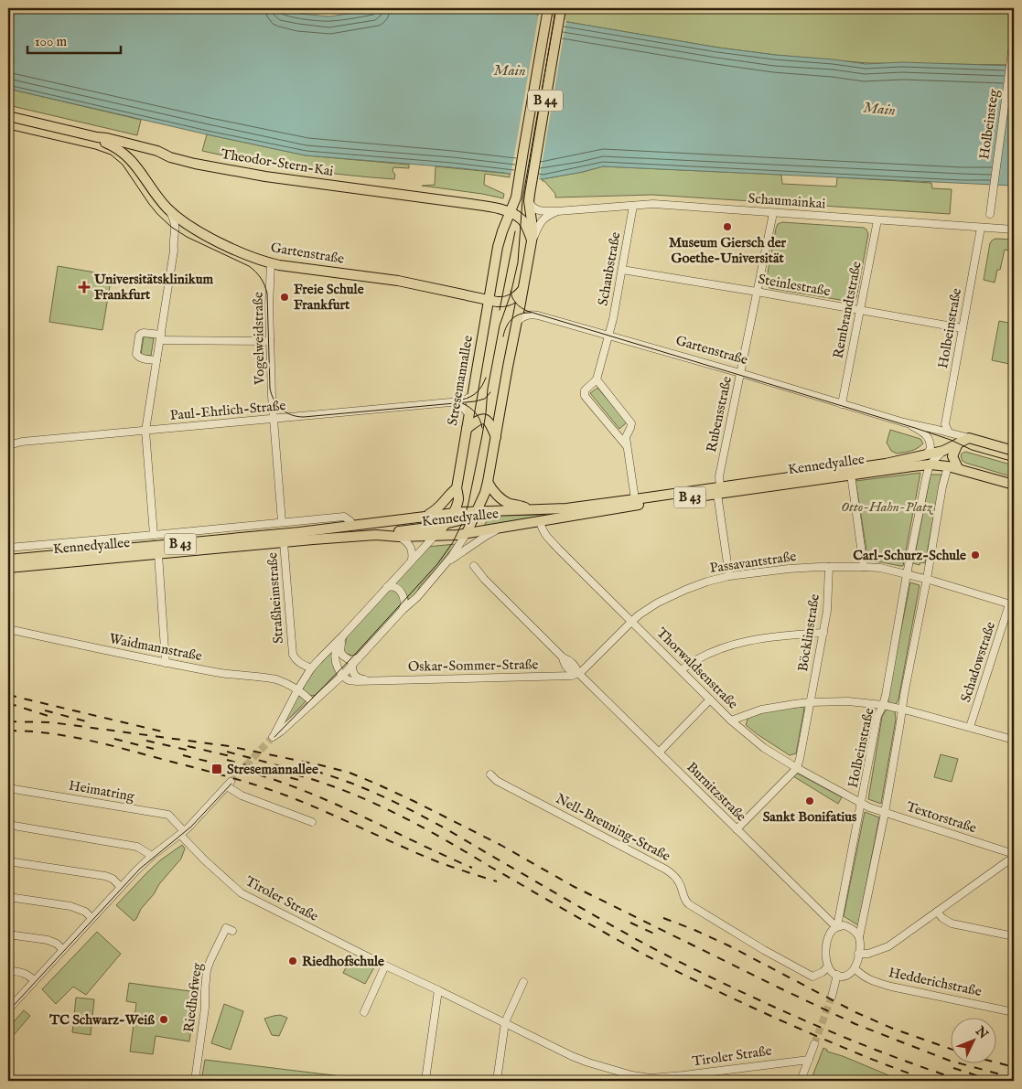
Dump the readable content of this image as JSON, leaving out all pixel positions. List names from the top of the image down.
{
  "streets": {
    "main road": [
      "B 44",
      "Theodor-Stern-Kai",
      "Gartenstraße",
      "Stresemannallee",
      "Kennedyallee",
      "B 43"
    ],
    "street": [
      "Holbeinsteg",
      "Schaumainkai",
      "Schaubstraße",
      "Steinlestraße",
      "Rembrandtstraße",
      "Holbeinstraße",
      "Vogelweidstraße",
      "Paul-Ehrlich-Straße",
      "Rubensstraße",
      "Passavantstraße",
      "Straßheimstraße",
      "Böcklinstraße",
      "Waidmannstraße",
      "Schadowstraße",
      "Oskar-Sommer-Straße",
      "Thorwaldsenstraße",
      "Heimatring",
      "Burnitzstraße",
      "Textorstraße",
      "Nell-Breuning-Straße",
      "Tiroler Straße",
      "Hedderichstraße",
      "Riedhofweg"
    ]
  },
  "crossings": [
    ["B 44", "Schaumainkai"],
    ["B 44", "Stresemannallee"],
    ["Theodor-Stern-Kai", "Gartenstraße"],
    ["Theodor-Stern-Kai", "Stresemannallee"],
    ["Schaumainkai", "Schaubstraße"],
    ["Schaumainkai", "Rembrandtstraße"],
    ["Schaumainkai", "Holbeinstraße"],
    ["Schaumainkai", "Stresemannallee"],
    ["Schaumainkai", "Rubensstraße"],
    ["Gartenstraße", "Schaubstraße"],
    ["Gartenstraße", "Rembrandtstraße"],
    ["Gartenstraße", "Holbeinstraße"],
    ["Gartenstraße", "Vogelweidstraße"],
    ["Gartenstraße", "Stresemannallee"],
    ["Gartenstraße", "Rubensstraße"],
    ["Gartenstraße", "Kennedyallee"],
    ["Gartenstraße", "B 43"],
    ["Schaubstraße", "Steinlestraße"],
    ["Steinlestraße", "Rembrandtstraße"],
    ["Steinlestraße", "Holbeinstraße"],
    ["Steinlestraße", "Rubensstraße"],
    ["Holbeinstraße", "Kennedyallee"],
    ["Holbeinstraße", "B 43"],
    ["Holbeinstraße", "Passavantstraße"],
    ["Holbeinstraße", "Thorwaldsenstraße"],
    ["Holbeinstraße", "Burnitzstraße"],
    ["Holbeinstraße", "Textorstraße"],
    ["Holbeinstraße", "Nell-Breuning-Straße"],
    ["Holbeinstraße", "Hedderichstraße"],
    ["Vogelweidstraße", "Paul-Ehrlich-Straße"],
    ["Vogelweidstraße", "Kennedyallee"],
    ["Stresemannallee", "Paul-Ehrlich-Straße"],
    ["Stresemannallee", "Kennedyallee"],
    ["Stresemannallee", "B 43"],
    ["Stresemannallee", "Straßheimstraße"],
    ["Stresemannallee", "Waidmannstraße"],
    ["Stresemannallee", "Oskar-Sommer-Straße"],
    ["Rubensstraße", "Kennedyallee"],
    ["Rubensstraße", "Passavantstraße"],
    ["Kennedyallee", "B 43"],
    ["Kennedyallee", "Straßheimstraße"],
    ["Kennedyallee", "Thorwaldsenstraße"],
    ["Passavantstraße", "Böcklinstraße"],
    ["Passavantstraße", "Oskar-Sommer-Straße"],
    ["Passavantstraße", "Thorwaldsenstraße"],
    ["Passavantstraße", "Burnitzstraße"],
    ["Böcklinstraße", "Thorwaldsenstraße"],
    ["Oskar-Sommer-Straße", "Burnitzstraße"],
    ["Thorwaldsenstraße", "Textorstraße"],
    ["Heimatring", "Tiroler Straße"],
    ["Burnitzstraße", "Nell-Breuning-Straße"],
    ["Burnitzstraße", "Hedderichstraße"],
    ["Nell-Breuning-Straße", "Hedderichstraße"]
  ],
  "water": ["Main"],
  "parks": ["Otto-Hahn-Platz"],
  "places": {
    "other": [
      "Museum Giersch der Goethe-Universität",
      "Freie Schule Frankfurt",
      "Carl-Schurz-Schule",
      "Sankt Bonifatius",
      "Riedhofschule",
      "TC Schwarz-Weiß"
    ],
    "health": ["Universitätsklinikum Frankfurt"],
    "transit": ["Stresemannallee"]
  },
  "scale_bar": "100 m",
  "north": "top right"
}
